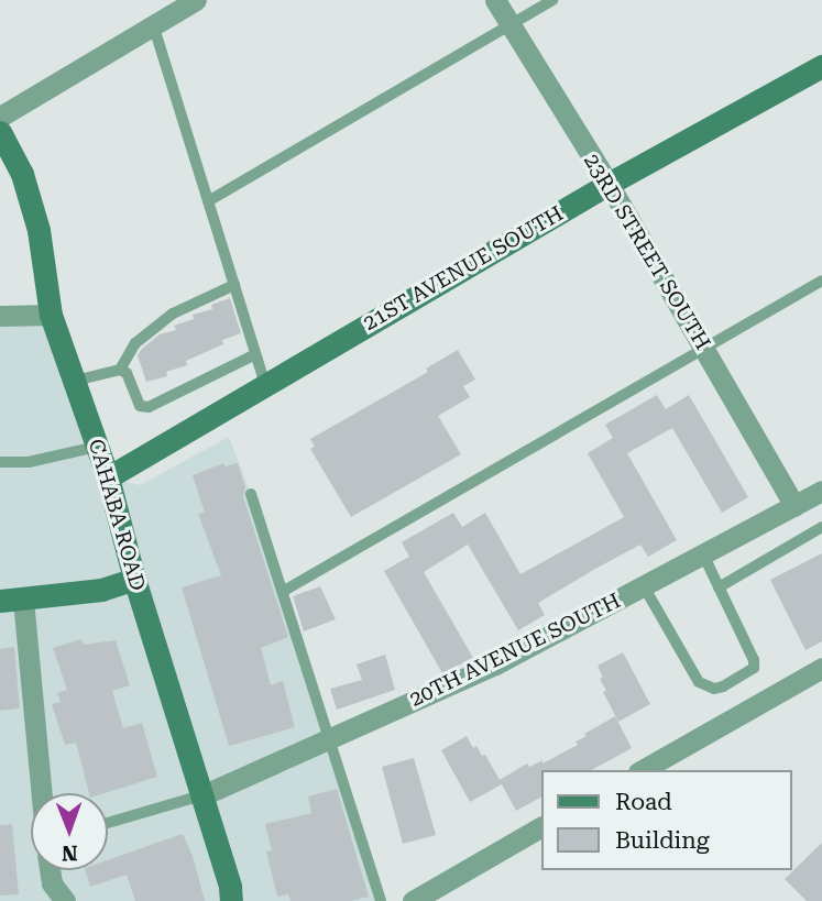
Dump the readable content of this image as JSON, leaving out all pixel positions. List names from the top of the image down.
{
  "streets": {
    "street": [
      "23RD STREET SOUTH",
      "21ST AVENUE SOUTH",
      "CAHABA ROAD",
      "20TH AVENUE SOUTH"
    ]
  },
  "crossings": [
    ["23RD STREET SOUTH", "21ST AVENUE SOUTH"],
    ["23RD STREET SOUTH", "20TH AVENUE SOUTH"],
    ["21ST AVENUE SOUTH", "CAHABA ROAD"],
    ["CAHABA ROAD", "20TH AVENUE SOUTH"]
  ],
  "legend": ["Road", "Building"],
  "north": "bottom"
}
